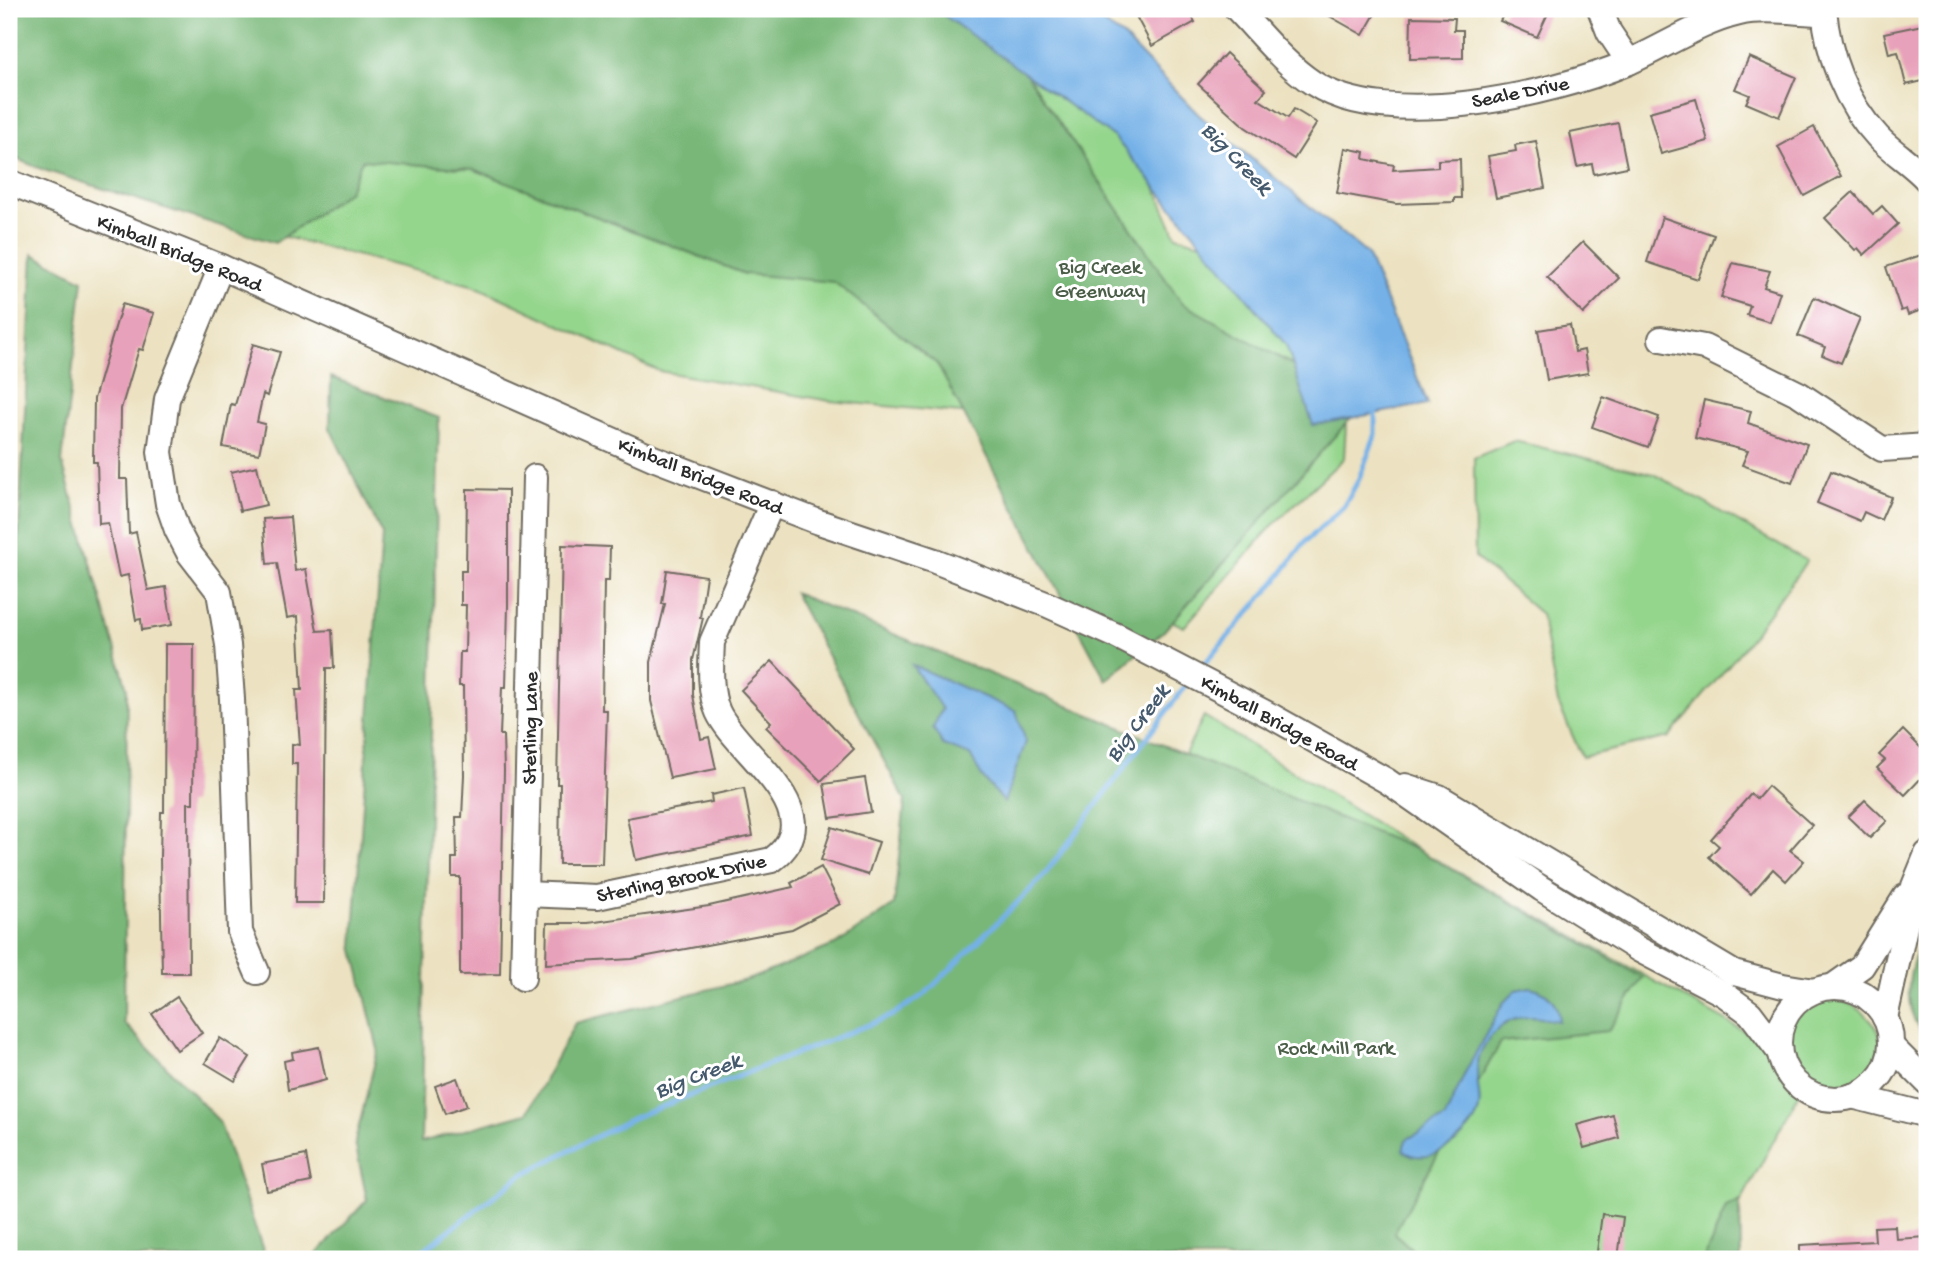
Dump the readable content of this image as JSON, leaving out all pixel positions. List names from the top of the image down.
{
  "streets": {
    "street": [
      "Seale Drive",
      "Kimball Bridge Road",
      "Sterling Lane",
      "Sterling Brook Drive"
    ]
  },
  "crossings": [
    ["Kimball Bridge Road", "Sterling Brook Drive"],
    ["Sterling Lane", "Sterling Brook Drive"]
  ],
  "water": ["Big Creek"],
  "parks": ["Big Creek Greenway", "Rock Mill Park"]
}
